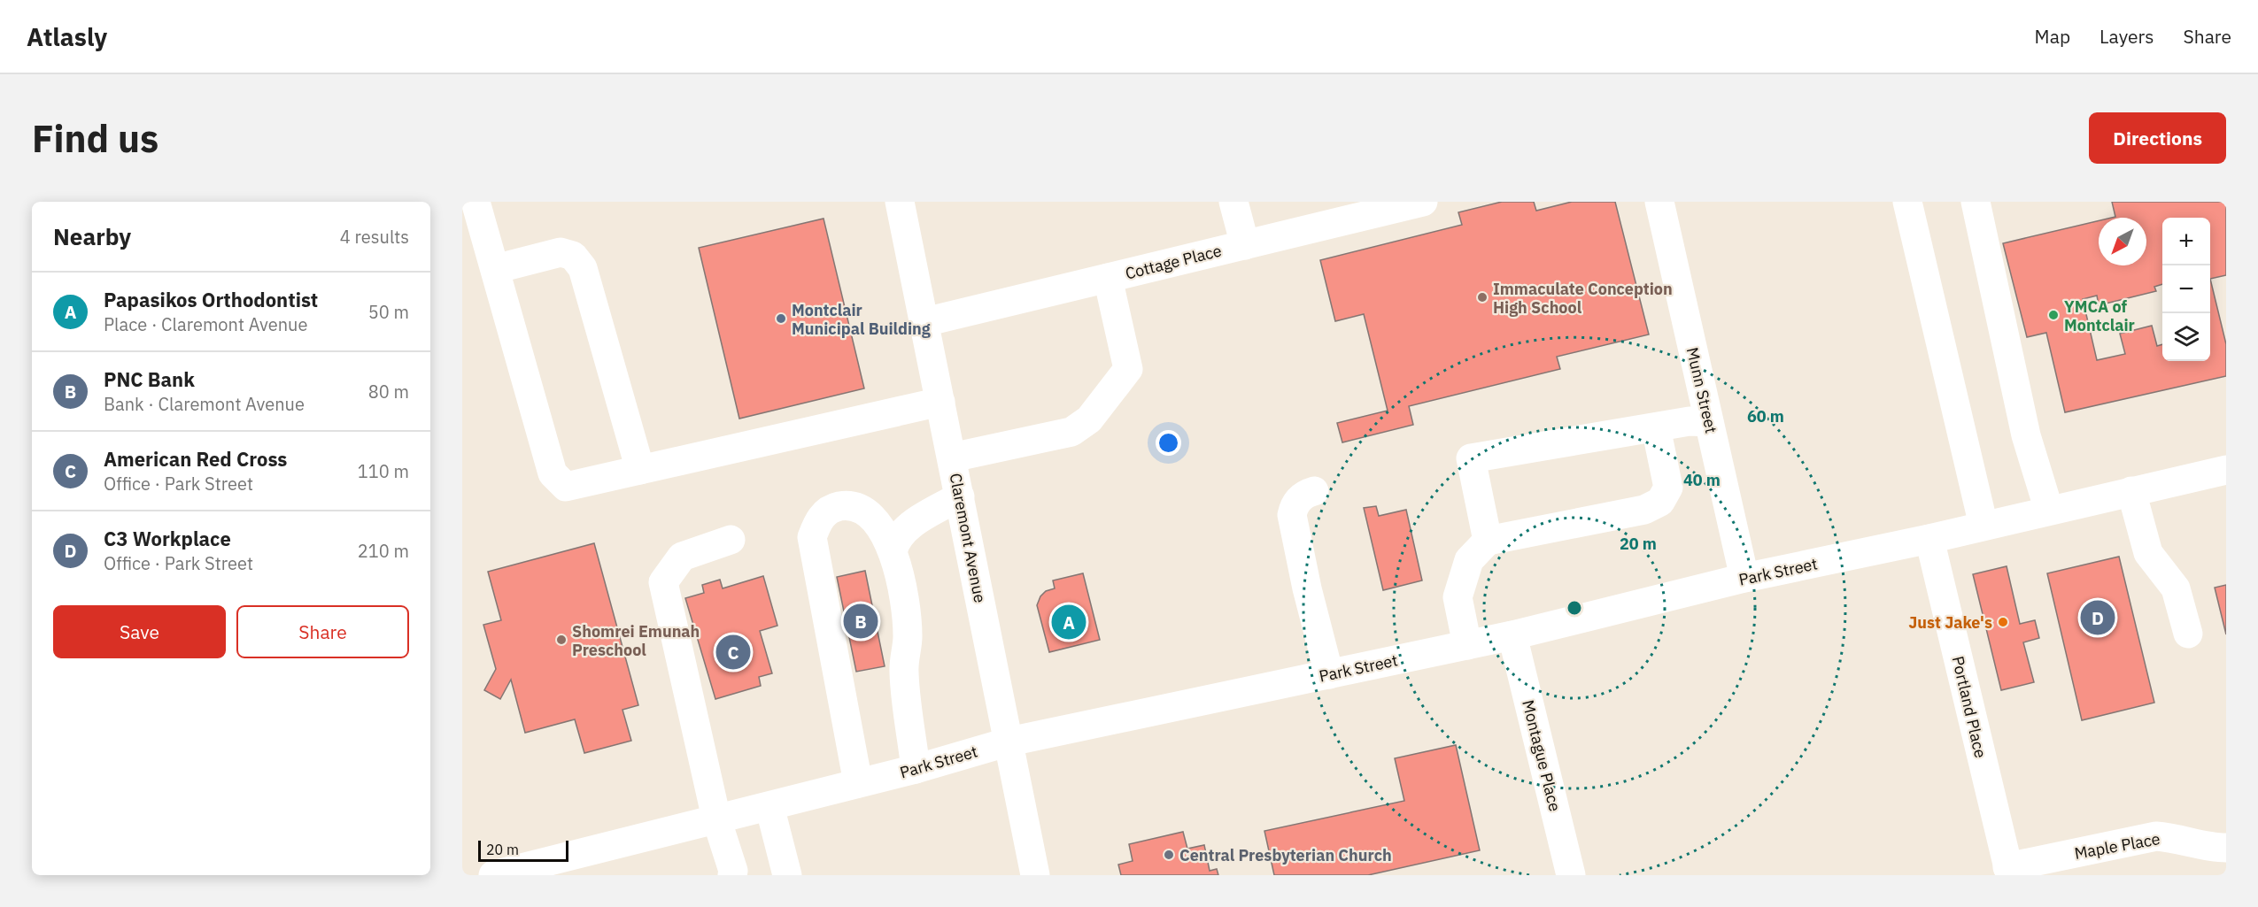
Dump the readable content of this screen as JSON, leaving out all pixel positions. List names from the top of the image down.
{
  "streets": {
    "street": [
      "Cottage Place",
      "Munn Street",
      "Claremont Avenue",
      "Park Street",
      "Portland Place",
      "Montague Place",
      "Maple Place"
    ]
  },
  "crossings": [
    ["Cottage Place", "Claremont Avenue"],
    ["Munn Street", "Park Street"],
    ["Claremont Avenue", "Park Street"],
    ["Park Street", "Portland Place"],
    ["Park Street", "Montague Place"],
    ["Portland Place", "Maple Place"]
  ],
  "places": [
    "Immaculate Conception High School",
    "YMCA of Montclair",
    "Montclair Municipal Building",
    "Just Jake's",
    "Shomrei Emunah Preschool",
    "Central Presbyterian Church"
  ],
  "scale_bar": "20 m",
  "north": "bottom left",
  "page": {
    "header": "Atlasly",
    "nav": ["Map", "Layers", "Share"],
    "buttons": [
      "Directions",
      ["Save", "Share"]
    ],
    "title": "Find us",
    "heading": ["Nearby", "4 results"],
    "map_buttons": ["+", "−"],
    "list": [
      {
        "mark": "A",
        "name": "Papasikos Orthodontist",
        "note": "Place · Claremont Avenue",
        "value": "50 m"
      },
      {
        "mark": "B",
        "name": "PNC Bank",
        "note": "Bank · Claremont Avenue",
        "value": "80 m"
      },
      {
        "mark": "C",
        "name": "American Red Cross",
        "note": "Office · Park Street",
        "value": "110 m"
      },
      {
        "mark": "D",
        "name": "C3 Workplace",
        "note": "Office · Park Street",
        "value": "210 m"
      }
    ],
    "pins": [
      "D",
      "B",
      "A",
      "C"
    ],
    "scale": "20 m"
  },
  "rings": ["60 m", "40 m", "20 m"]
}
